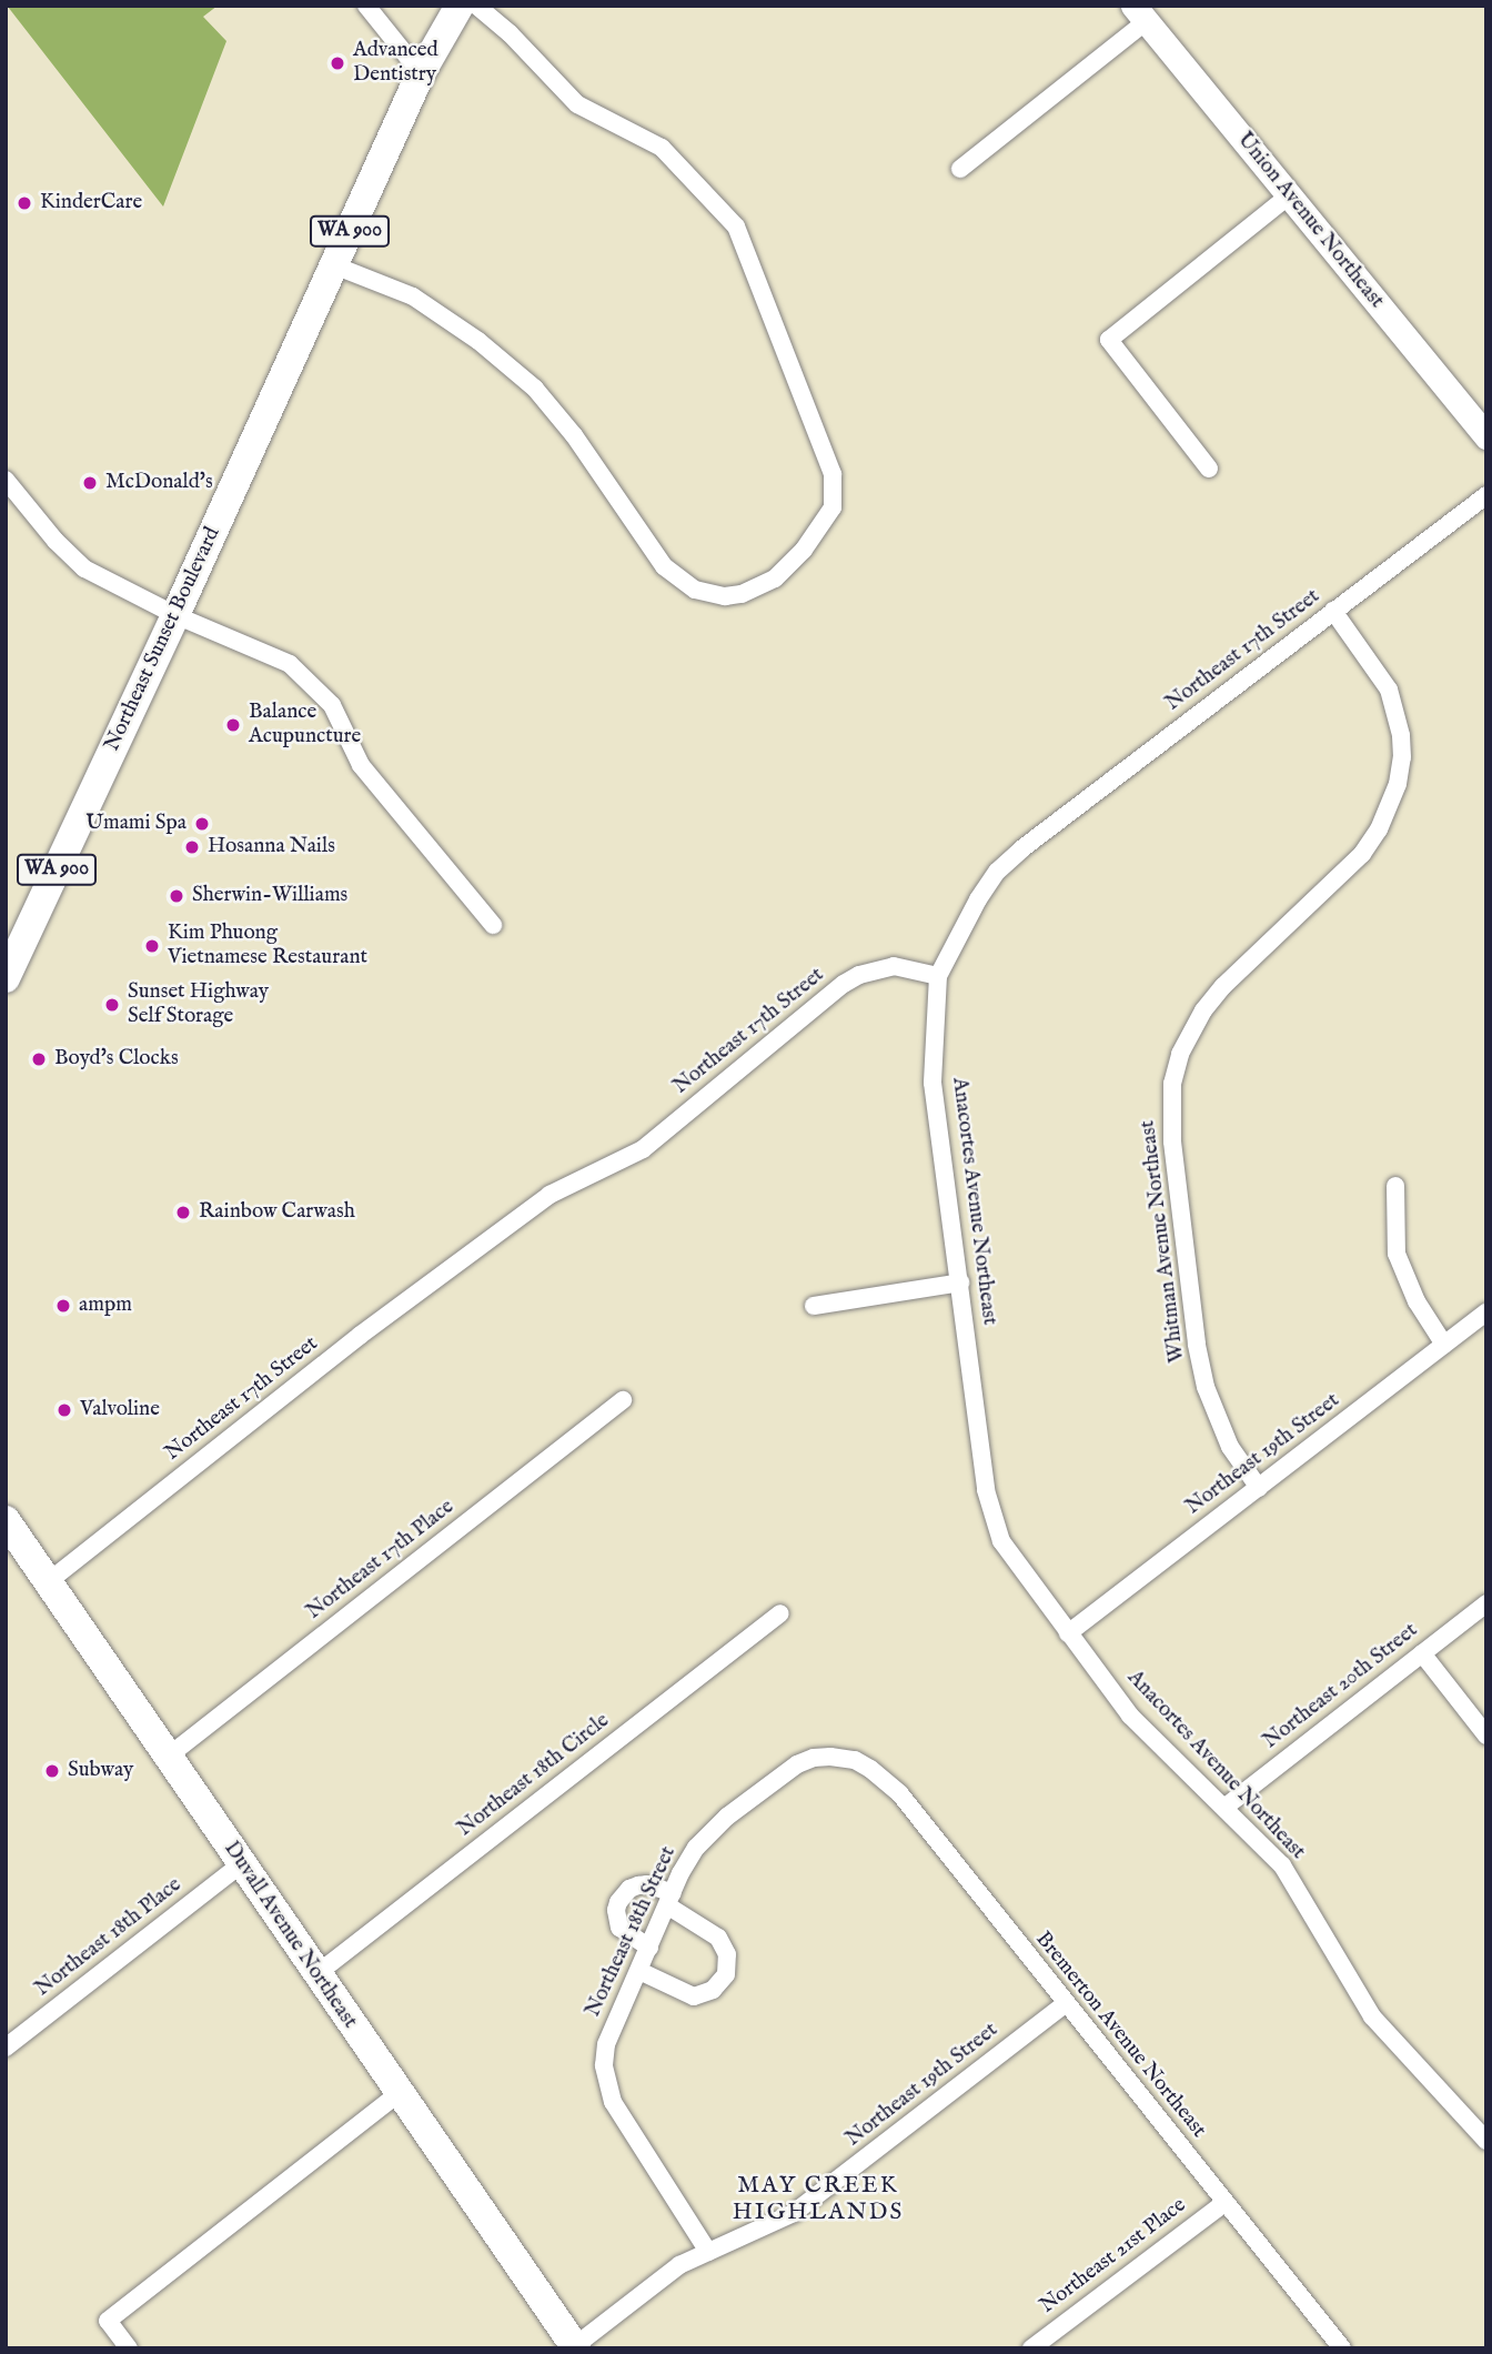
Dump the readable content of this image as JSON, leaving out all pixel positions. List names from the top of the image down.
{
  "streets": {
    "main road": ["WA 900", "Northeast Sunset Boulevard", "Duvall Avenue Northeast"],
    "street": [
      "Union Avenue Northeast",
      "Northeast 17th Street",
      "Anacortes Avenue Northeast",
      "Whitman Avenue Northeast",
      "Northeast 19th Street",
      "Northeast 17th Place",
      "Northeast 20th Street",
      "Northeast 18th Circle",
      "Northeast 18th Street",
      "Northeast 18th Place",
      "Bremerton Avenue Northeast",
      "Northeast 21st Place"
    ]
  },
  "crossings": [
    ["Northeast 17th Street", "Anacortes Avenue Northeast"],
    ["Northeast 17th Street", "Whitman Avenue Northeast"],
    ["Northeast 17th Street", "Duvall Avenue Northeast"],
    ["Anacortes Avenue Northeast", "Northeast 19th Street"],
    ["Anacortes Avenue Northeast", "Northeast 20th Street"],
    ["Whitman Avenue Northeast", "Northeast 19th Street"],
    ["Northeast 19th Street", "Northeast 18th Street"],
    ["Northeast 19th Street", "Duvall Avenue Northeast"],
    ["Northeast 19th Street", "Bremerton Avenue Northeast"],
    ["Northeast 17th Place", "Duvall Avenue Northeast"],
    ["Northeast 18th Circle", "Duvall Avenue Northeast"],
    ["Northeast 18th Street", "Bremerton Avenue Northeast"],
    ["Duvall Avenue Northeast", "Northeast 18th Place"],
    ["Bremerton Avenue Northeast", "Northeast 21st Place"]
  ],
  "districts": ["MAY CREEK HIGHLANDS"],
  "places": [
    "Advanced Dentistry",
    "KinderCare",
    "McDonald's",
    "Balance Acupuncture",
    "Umami Spa",
    "Hosanna Nails",
    "Sherwin-Williams",
    "Kim Phuong Vietnamese Restaurant",
    "Sunset Highway Self Storage",
    "Boyd's Clocks",
    "Rainbow Carwash",
    "ampm",
    "Valvoline",
    "Subway"
  ]
}
